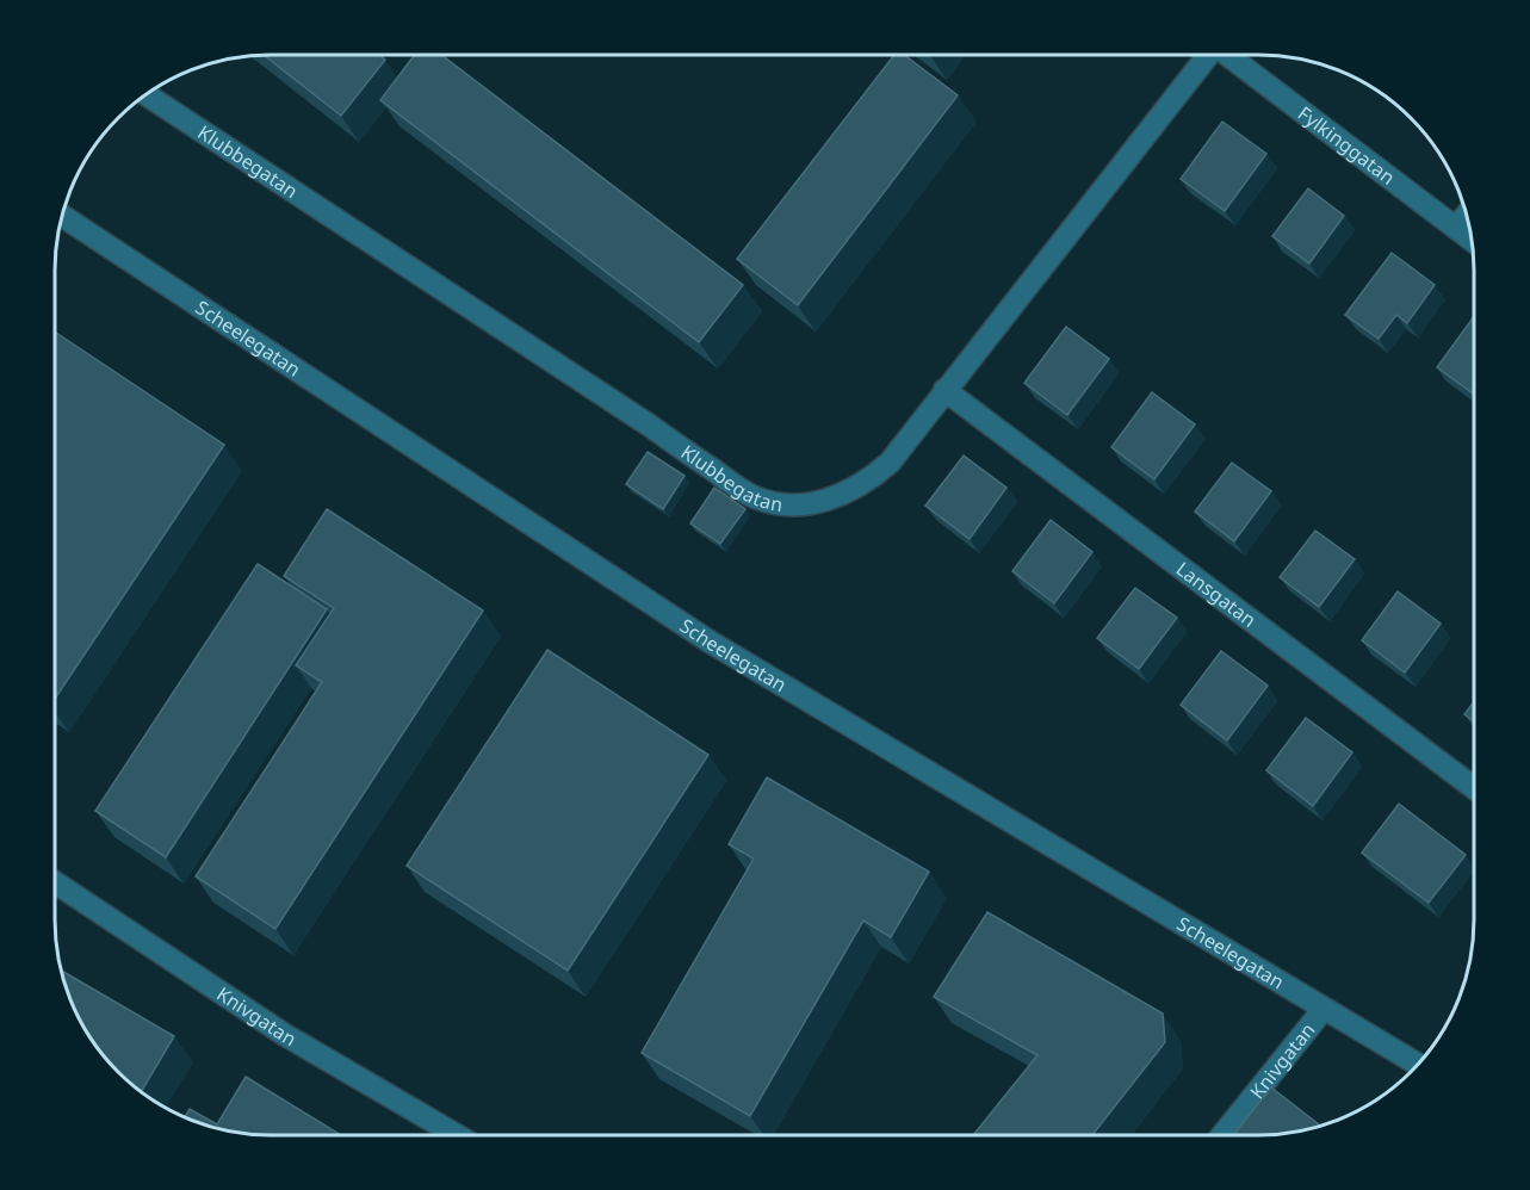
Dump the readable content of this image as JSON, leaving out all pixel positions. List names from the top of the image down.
{
  "streets": {
    "street": [
      "Fylkinggatan",
      "Klubbegatan",
      "Scheelegatan",
      "Lansgatan",
      "Knivgatan"
    ]
  },
  "crossings": [
    ["Klubbegatan", "Lansgatan"],
    ["Scheelegatan", "Knivgatan"]
  ]
}
